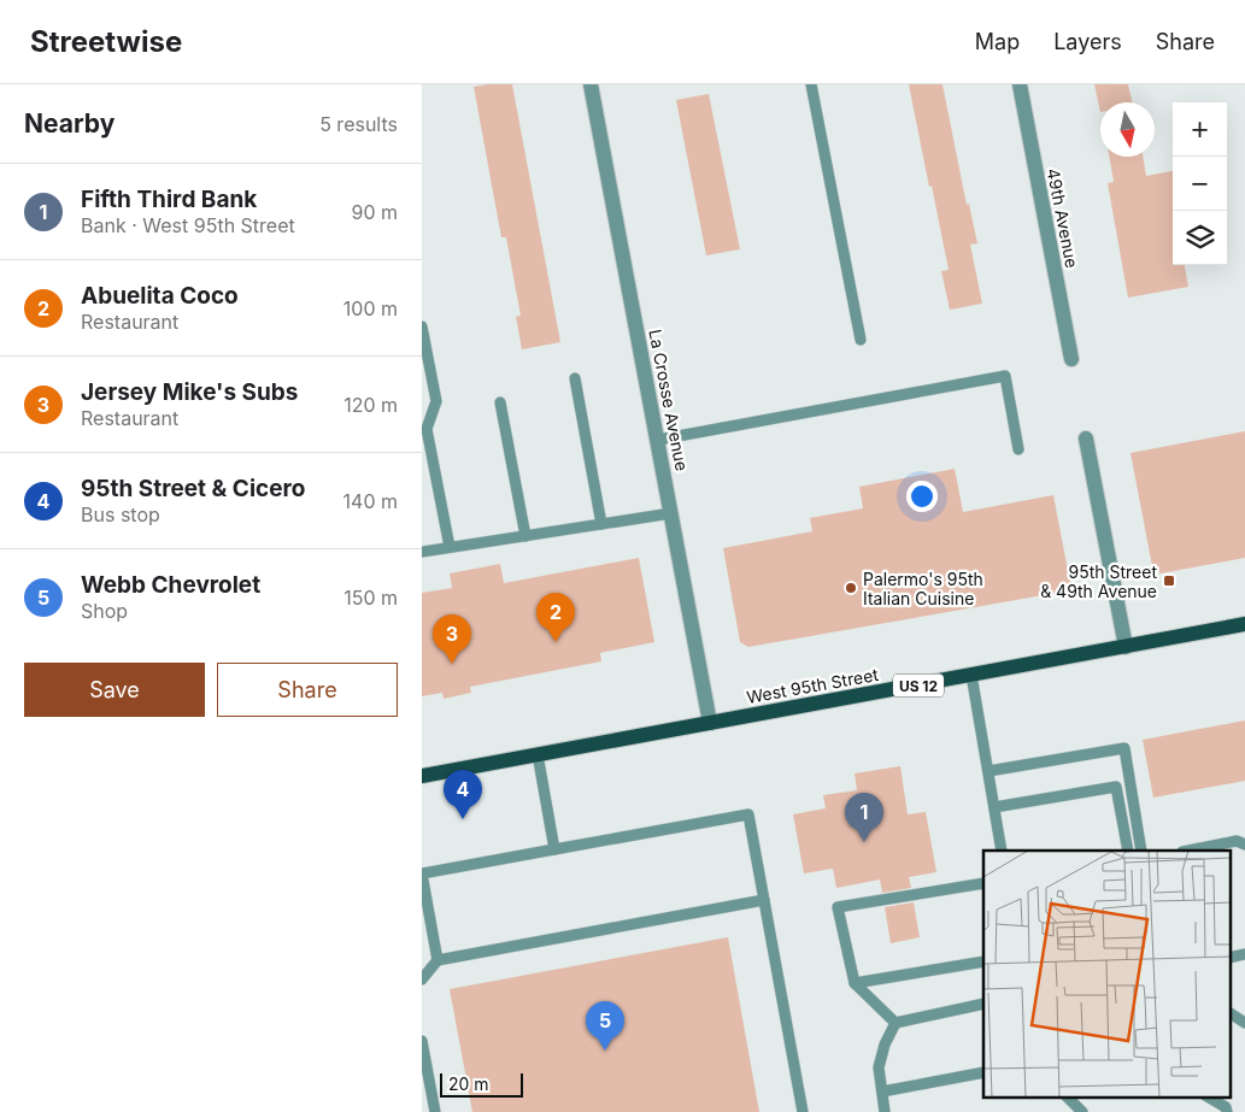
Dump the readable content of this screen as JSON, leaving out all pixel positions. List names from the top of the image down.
{
  "streets": {
    "main road": ["West 95th Street", "US 12"],
    "street": ["49th Avenue", "La Crosse Avenue"]
  },
  "crossings": [
    ["La Crosse Avenue", "West 95th Street"]
  ],
  "places": {
    "transit": ["95th Street & 49th Avenue"],
    "other": ["Palermo's 95th Italian Cuisine"]
  },
  "scale_bar": "20 m",
  "north": "bottom",
  "page": {
    "header": "Streetwise",
    "nav": ["Map", "Layers", "Share"],
    "heading": ["Nearby", "5 results"],
    "map_buttons": ["+", "−"],
    "list": [
      {
        "mark": "1",
        "name": "Fifth Third Bank",
        "note": "Bank · West 95th Street",
        "value": "90 m"
      },
      {
        "mark": "2",
        "name": "Abuelita Coco",
        "note": "Restaurant",
        "value": "100 m"
      },
      {
        "mark": "3",
        "name": "Jersey Mike's Subs",
        "note": "Restaurant",
        "value": "120 m"
      },
      {
        "mark": "4",
        "name": "95th Street & Cicero",
        "note": "Bus stop",
        "value": "140 m"
      },
      {
        "mark": "5",
        "name": "Webb Chevrolet",
        "note": "Shop",
        "value": "150 m"
      }
    ],
    "pins": [
      "2",
      "3",
      "4",
      "1",
      "5"
    ],
    "buttons": ["Save", "Share"],
    "scale": "20 m"
  }
}
